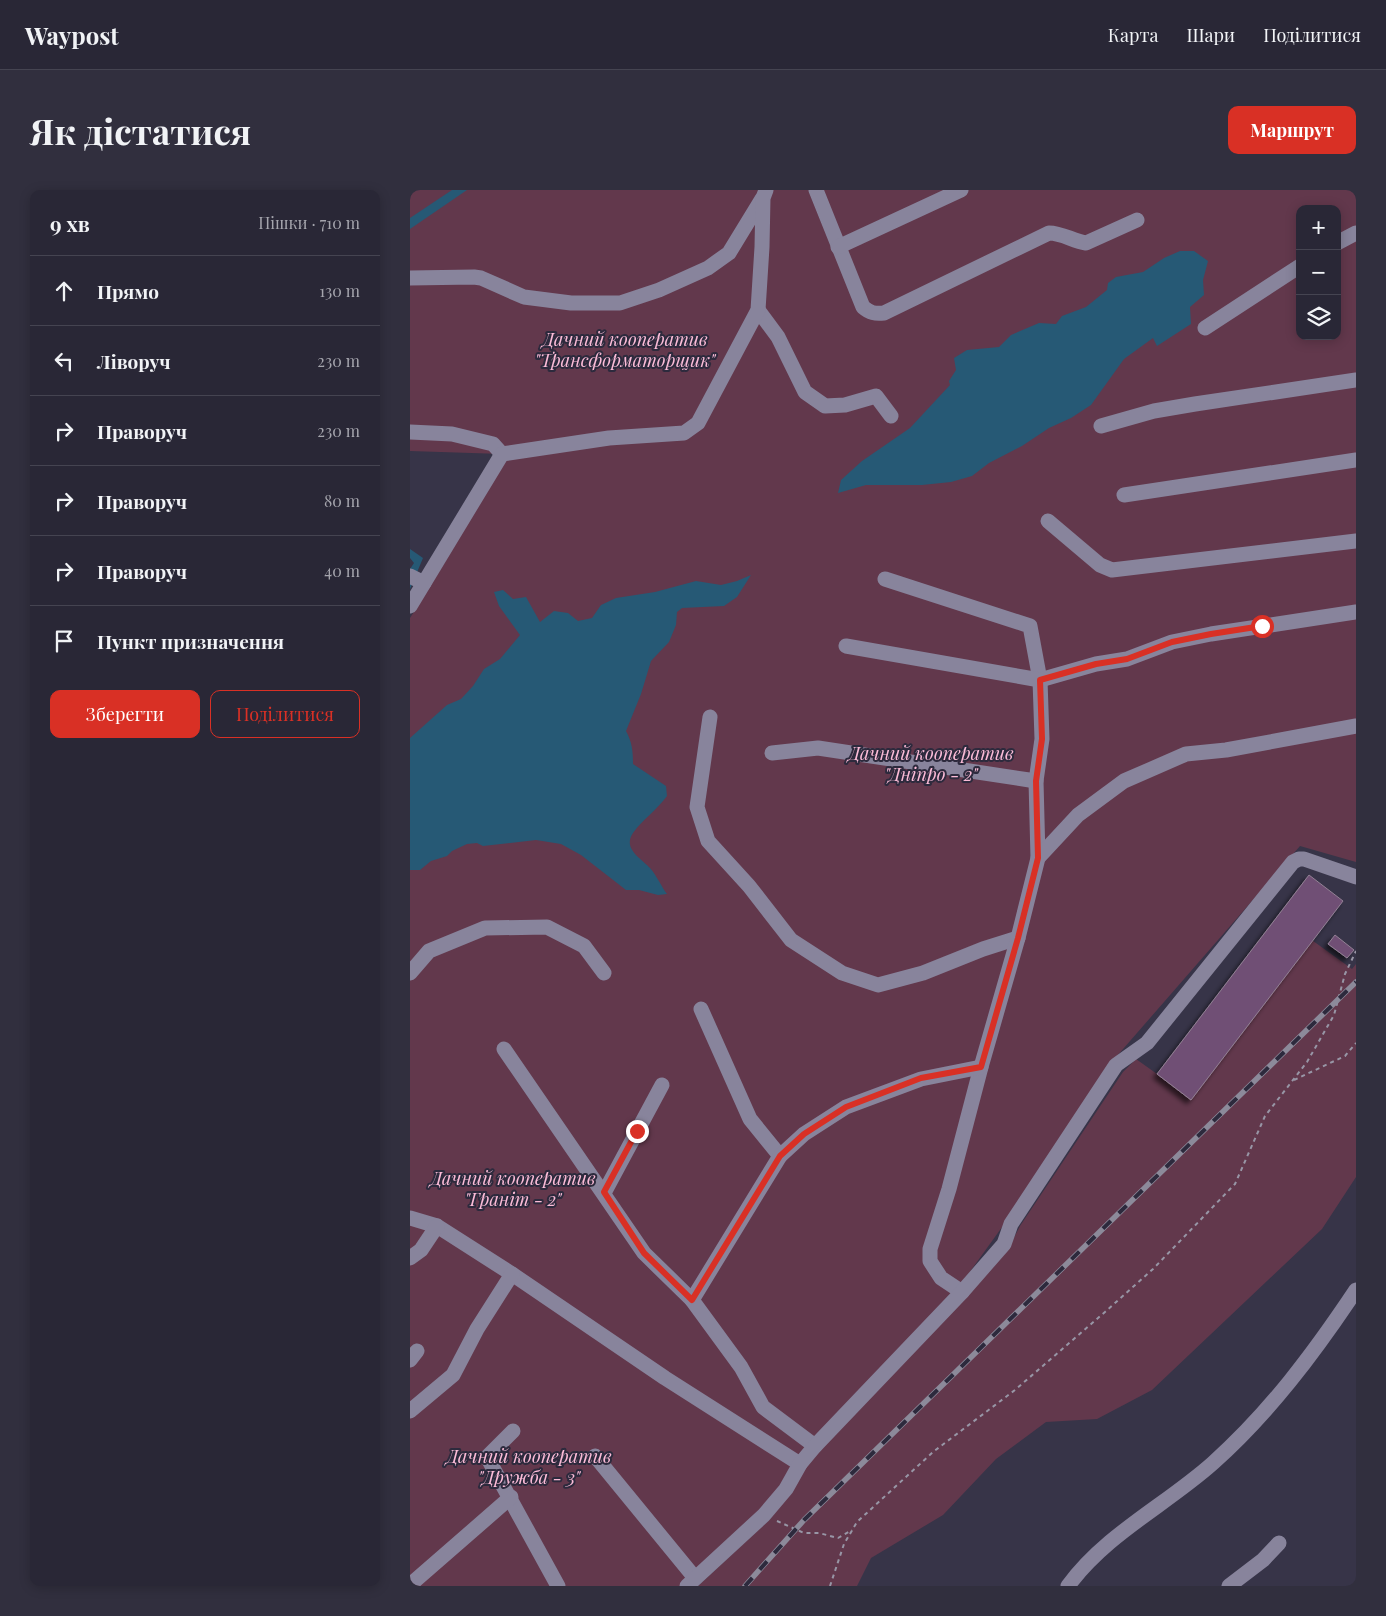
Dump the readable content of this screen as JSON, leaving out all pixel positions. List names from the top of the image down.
{
  "parks": [
    "Дачний кооператив \"Трансформаторщик\"",
    "Дачний кооператив \"Дніпро - 2\"",
    "Дачний кооператив \"Граніт - 2\"",
    "Дачний кооператив \"Дружба - 3\""
  ],
  "page": {
    "header": "Waypost",
    "nav": ["Карта", "Шари", "Поділитися"],
    "buttons": [
      "Маршрут",
      ["Зберегти", "Поділитися"]
    ],
    "title": "Як дістатися",
    "heading": ["9 хв", "Пішки · 710 m"],
    "map_buttons": ["+", "−"],
    "list": [
      ["Прямо", "130 m"],
      ["Ліворуч", "230 m"],
      ["Праворуч", "230 m"],
      ["Праворуч", "80 m"],
      ["Праворуч", "40 m"],
      "Пункт призначення"
    ]
  }
}
